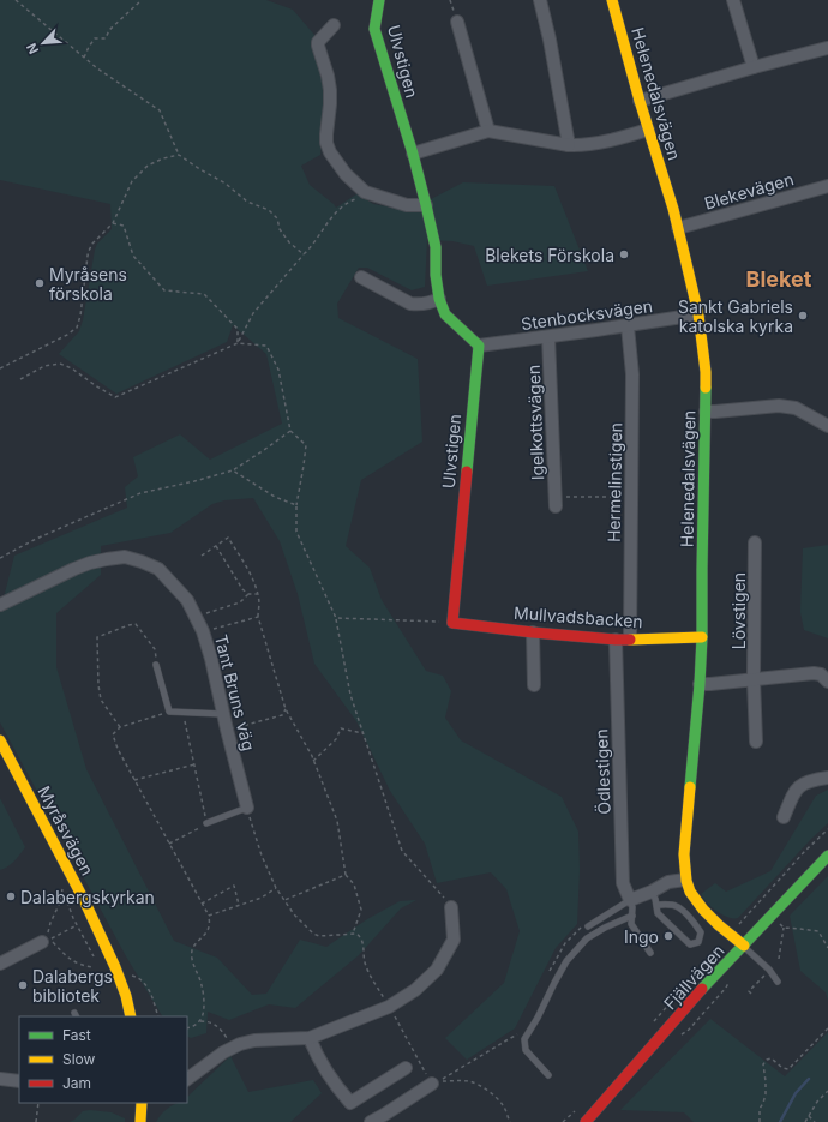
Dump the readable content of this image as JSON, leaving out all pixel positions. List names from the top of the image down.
{
  "streets": {
    "street": [
      "Ulvstigen",
      "Helenedalsvägen",
      "Blekevägen",
      "Stenbocksvägen",
      "Igelkottsvägen",
      "Hermelinstigen",
      "Lövstigen",
      "Mullvadsbacken",
      "Tant Bruns väg",
      "Ödlestigen",
      "Myråsvägen",
      "Fjällvägen"
    ]
  },
  "crossings": [
    ["Ulvstigen", "Stenbocksvägen"],
    ["Ulvstigen", "Mullvadsbacken"],
    ["Helenedalsvägen", "Blekevägen"],
    ["Helenedalsvägen", "Stenbocksvägen"],
    ["Helenedalsvägen", "Mullvadsbacken"],
    ["Helenedalsvägen", "Fjällvägen"],
    ["Stenbocksvägen", "Igelkottsvägen"],
    ["Stenbocksvägen", "Hermelinstigen"],
    ["Hermelinstigen", "Mullvadsbacken"],
    ["Mullvadsbacken", "Ödlestigen"]
  ],
  "districts": ["Bleket"],
  "places": [
    "Blekets Förskola",
    "Myråsens förskola",
    "Sankt Gabriels katolska kyrka",
    "Dalabergskyrkan",
    "Ingo",
    "Dalabergs bibliotek"
  ],
  "legend": ["Fast", "Slow", "Jam"],
  "north": "bottom left"
}
